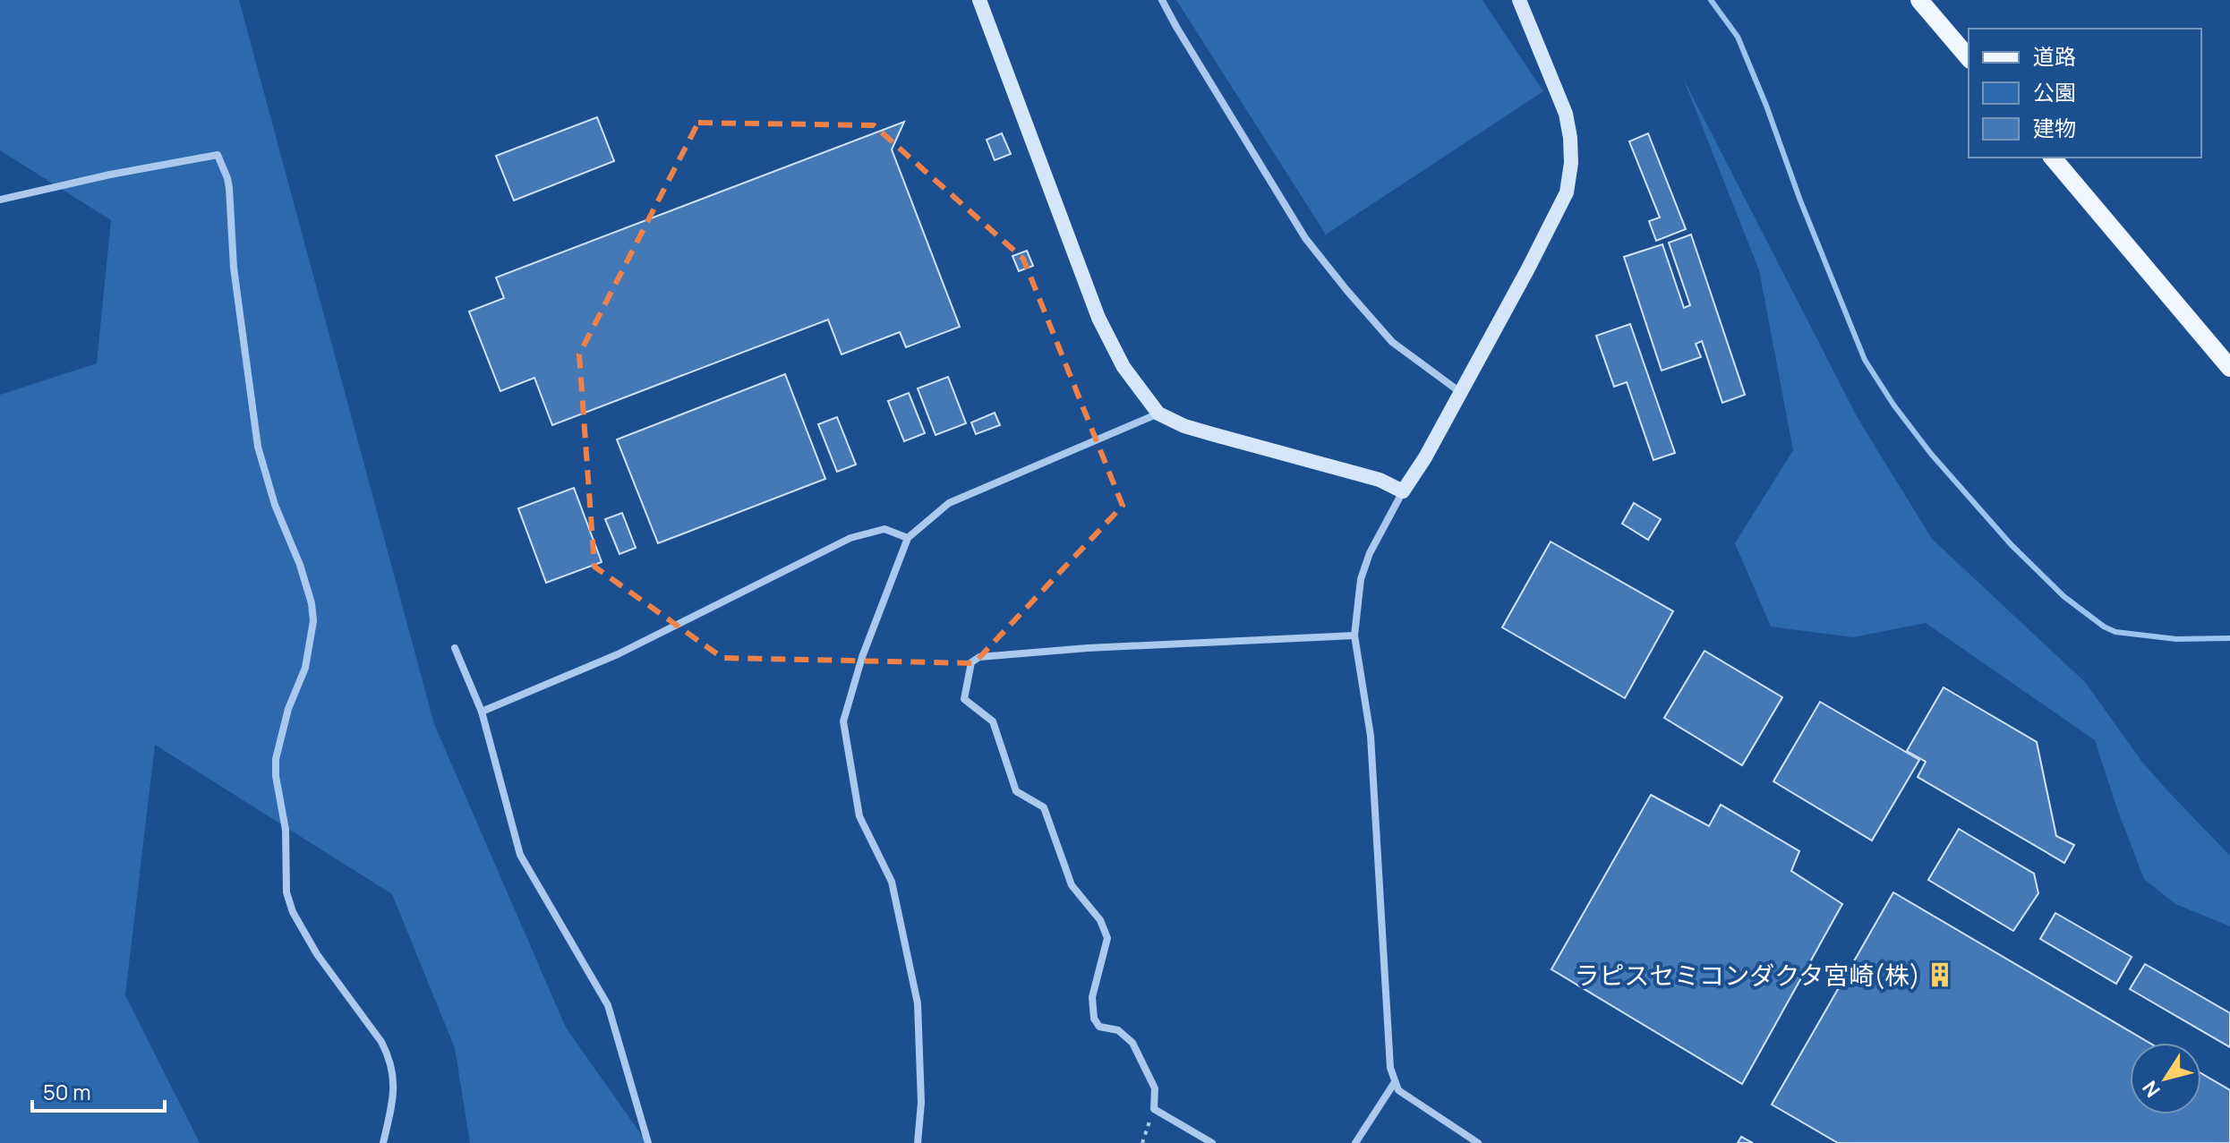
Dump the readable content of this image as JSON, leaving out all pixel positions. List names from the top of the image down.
{
  "places": {
    "building": ["ラピスセミコンダクタ宮崎(株)"]
  },
  "legend": ["道路", "公園", "建物"],
  "scale_bar": "50 m",
  "north": "bottom left"
}
